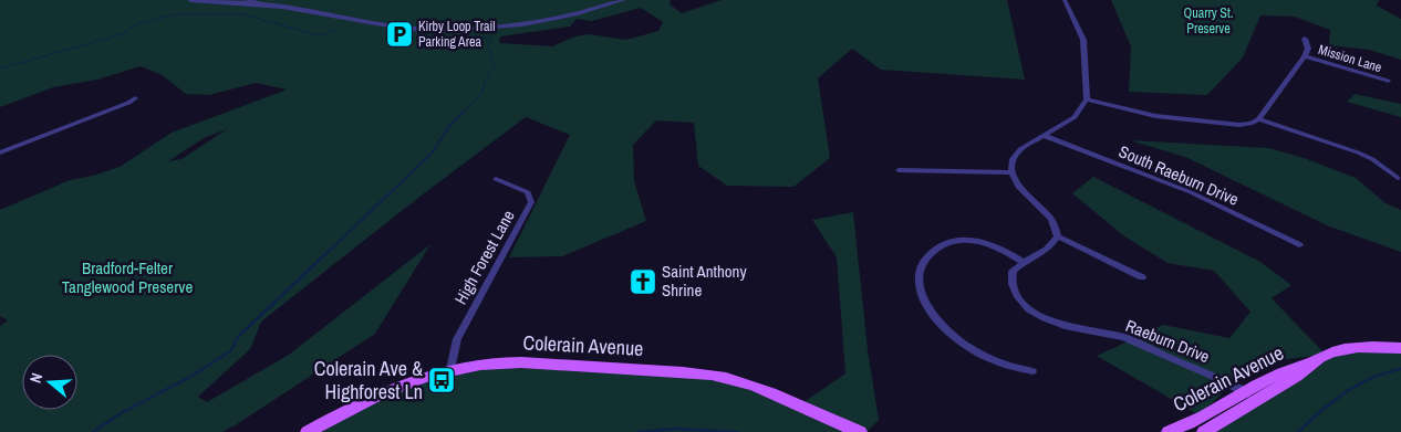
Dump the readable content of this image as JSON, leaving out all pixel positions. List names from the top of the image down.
{
  "streets": {
    "main road": ["Colerain Avenue"],
    "street": [
      "Mission Lane",
      "South Raeburn Drive",
      "High Forest Lane",
      "Raeburn Drive"
    ]
  },
  "crossings": [
    ["High Forest Lane", "Colerain Avenue"],
    ["Raeburn Drive", "Colerain Avenue"]
  ],
  "parks": ["Quarry St. Preserve", "Bradford-Felter Tanglewood Preserve"],
  "places": {
    "parking": ["Kirby Loop Trail Parking Area"],
    "church": ["Saint Anthony Shrine"],
    "bus stop": ["Colerain Ave & Highforest Ln"]
  },
  "north": "left"
}
